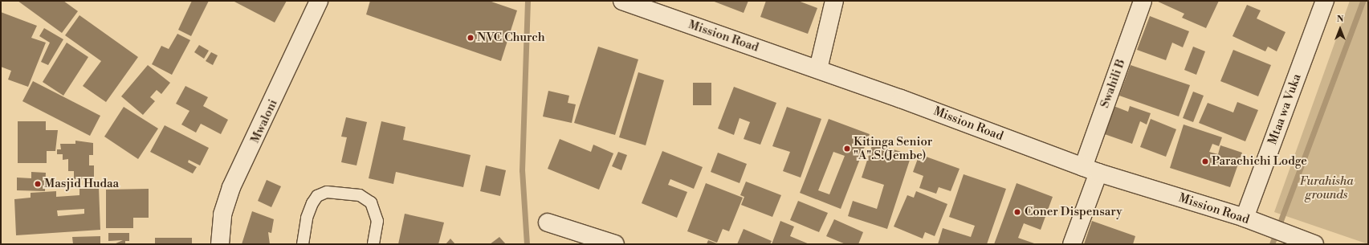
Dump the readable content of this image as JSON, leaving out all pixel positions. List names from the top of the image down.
{
  "streets": {
    "street": [
      "Mission Road",
      "Swahili B",
      "Mtaa wa Vuka",
      "Mwaloni"
    ]
  },
  "crossings": [
    ["Mission Road", "Swahili B"],
    ["Mission Road", "Mtaa wa Vuka"]
  ],
  "parks": ["Furahisha grounds"],
  "places": [
    "NVC Church",
    "Kitinga Senior \"A\".S.(Jembe)",
    "Parachichi Lodge",
    "Masjid Hudaa",
    "Coner Dispensary"
  ],
  "north": "top"
}
